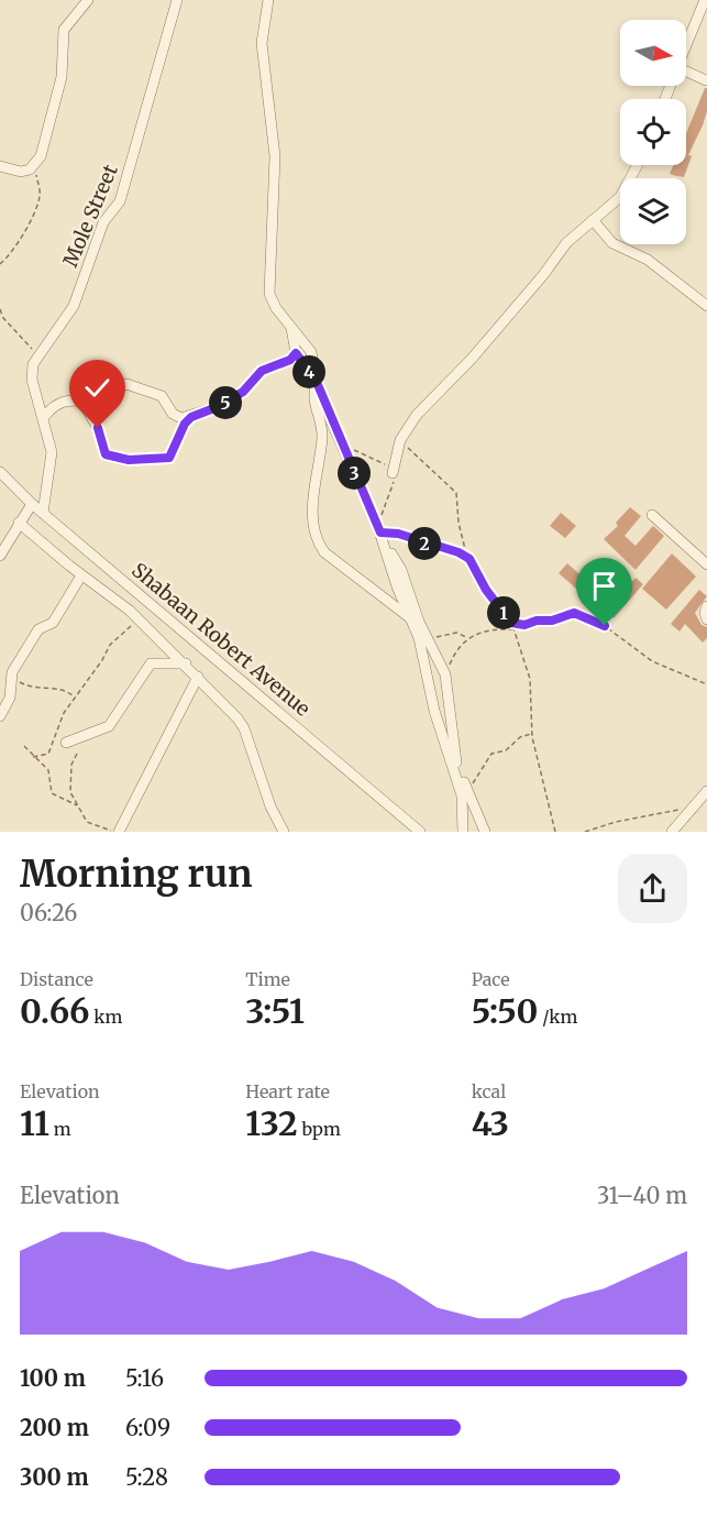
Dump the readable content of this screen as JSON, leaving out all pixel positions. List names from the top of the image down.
{
  "streets": {
    "street": ["Mole Street", "Shabaan Robert Avenue"]
  },
  "north": "right",
  "page": {
    "pins": [
      "4",
      "5",
      "3",
      "2",
      "1"
    ],
    "heading": ["Morning run", "06:26"],
    "stats": [
      ["Distance", "0.66 km"],
      ["Time", "3:51"],
      ["Pace", "5:50 /km"],
      ["Elevation", "11 m"],
      ["Heart rate", "132 bpm"],
      ["kcal", "43"]
    ],
    "chart": ["Elevation", "31–40 m"],
    "list": [
      {
        "name": "100 m",
        "note": "5:16"
      },
      {
        "name": "200 m",
        "note": "6:09"
      },
      {
        "name": "300 m",
        "note": "5:28"
      }
    ]
  }
}
